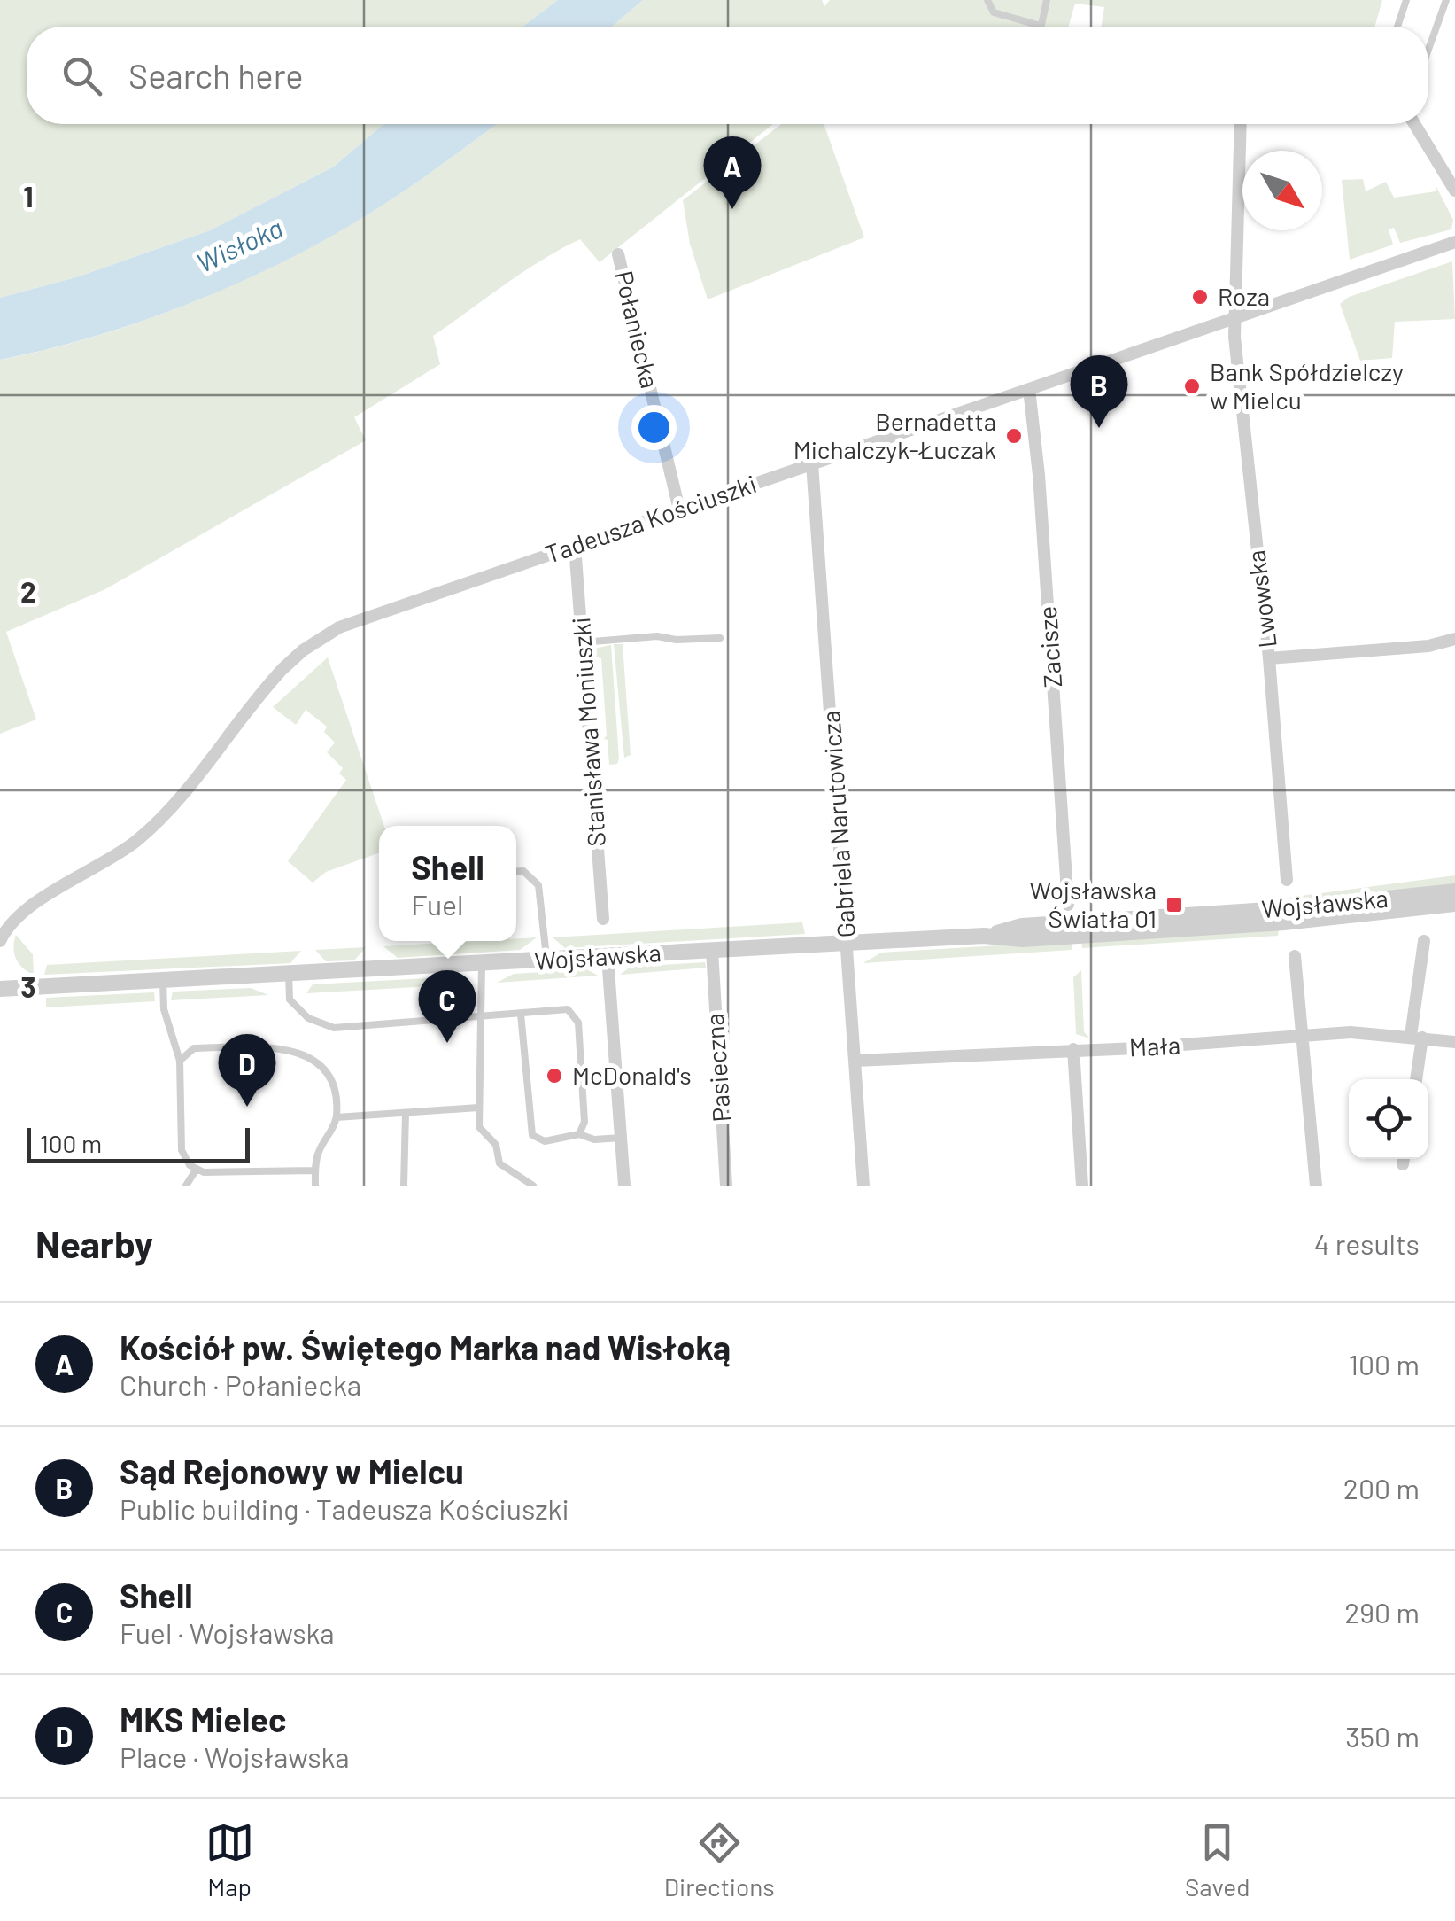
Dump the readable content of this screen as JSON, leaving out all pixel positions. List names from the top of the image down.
{
  "streets": {
    "street": [
      "Połaniecka",
      "Tadeusza Kościuszki",
      "Lwowska",
      "Zacisze",
      "Stanisława Moniuszki",
      "Gabriela Narutowicza",
      "Wojsławska",
      "Mała",
      "Pasieczna"
    ]
  },
  "crossings": [
    ["Połaniecka", "Tadeusza Kościuszki"],
    ["Tadeusza Kościuszki", "Lwowska"],
    ["Tadeusza Kościuszki", "Zacisze"],
    ["Tadeusza Kościuszki", "Stanisława Moniuszki"],
    ["Tadeusza Kościuszki", "Gabriela Narutowicza"],
    ["Gabriela Narutowicza", "Wojsławska"],
    ["Gabriela Narutowicza", "Mała"],
    ["Wojsławska", "Pasieczna"]
  ],
  "water": ["Wisłoka"],
  "places": {
    "other": [
      "Roza",
      "Bank Spółdzielczy w Mielcu",
      "Bernadetta Michalczyk-Łuczak",
      "McDonald's"
    ],
    "transit": ["Wojsławska Światła 01"]
  },
  "scale_bar": "100 m",
  "north": "bottom right",
  "page": {
    "search": "Search here",
    "pins": [
      "A",
      "B",
      "C",
      "D"
    ],
    "popup": ["Shell", "Fuel"],
    "scale": "100 m",
    "heading": ["Nearby", "4 results"],
    "list": [
      {
        "mark": "A",
        "name": "Kościół pw. Świętego Marka nad Wisłoką",
        "note": "Church · Połaniecka",
        "value": "100 m"
      },
      {
        "mark": "B",
        "name": "Sąd Rejonowy w Mielcu",
        "note": "Public building · Tadeusza Kościuszki",
        "value": "200 m"
      },
      {
        "mark": "C",
        "name": "Shell",
        "note": "Fuel · Wojsławska",
        "value": "290 m"
      },
      {
        "mark": "D",
        "name": "MKS Mielec",
        "note": "Place · Wojsławska",
        "value": "350 m"
      }
    ],
    "nav": ["Map", "Directions", "Saved"]
  },
  "grid": {
    "rows": ["1", "2", "3"]
  }
}
